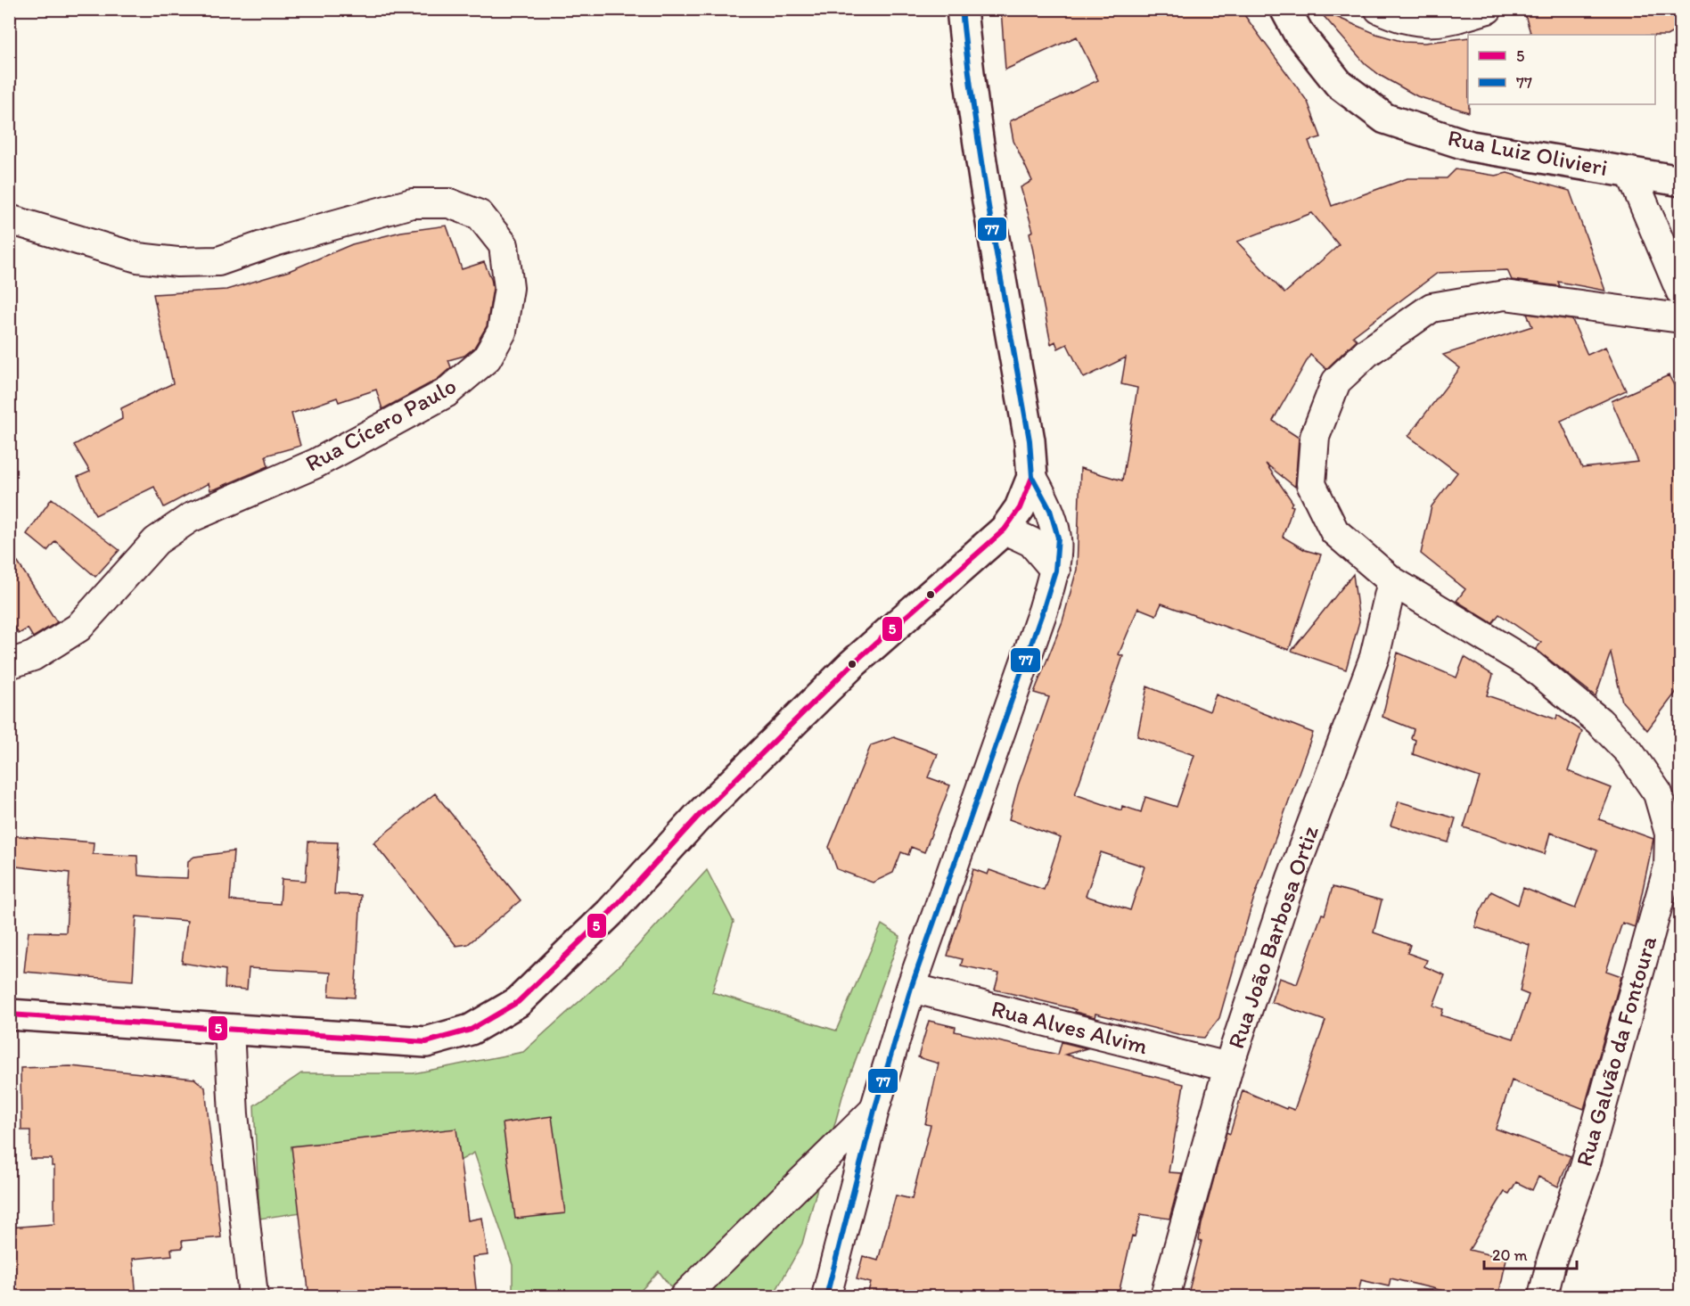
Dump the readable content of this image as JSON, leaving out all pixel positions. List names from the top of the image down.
{
  "streets": {
    "main road": ["Rua Luiz Olivieri"],
    "street": [
      "Rua Cícero Paulo",
      "Rua João Barbosa Ortiz",
      "Rua Alves Alvim",
      "Rua Galvão da Fontoura"
    ]
  },
  "crossings": [
    ["Rua João Barbosa Ortiz", "Rua Alves Alvim"],
    ["Rua João Barbosa Ortiz", "Rua Galvão da Fontoura"]
  ],
  "lines": ["transit line 77", "transit line 5"],
  "legend": ["5", "77"],
  "scale_bar": "20 m"
}
